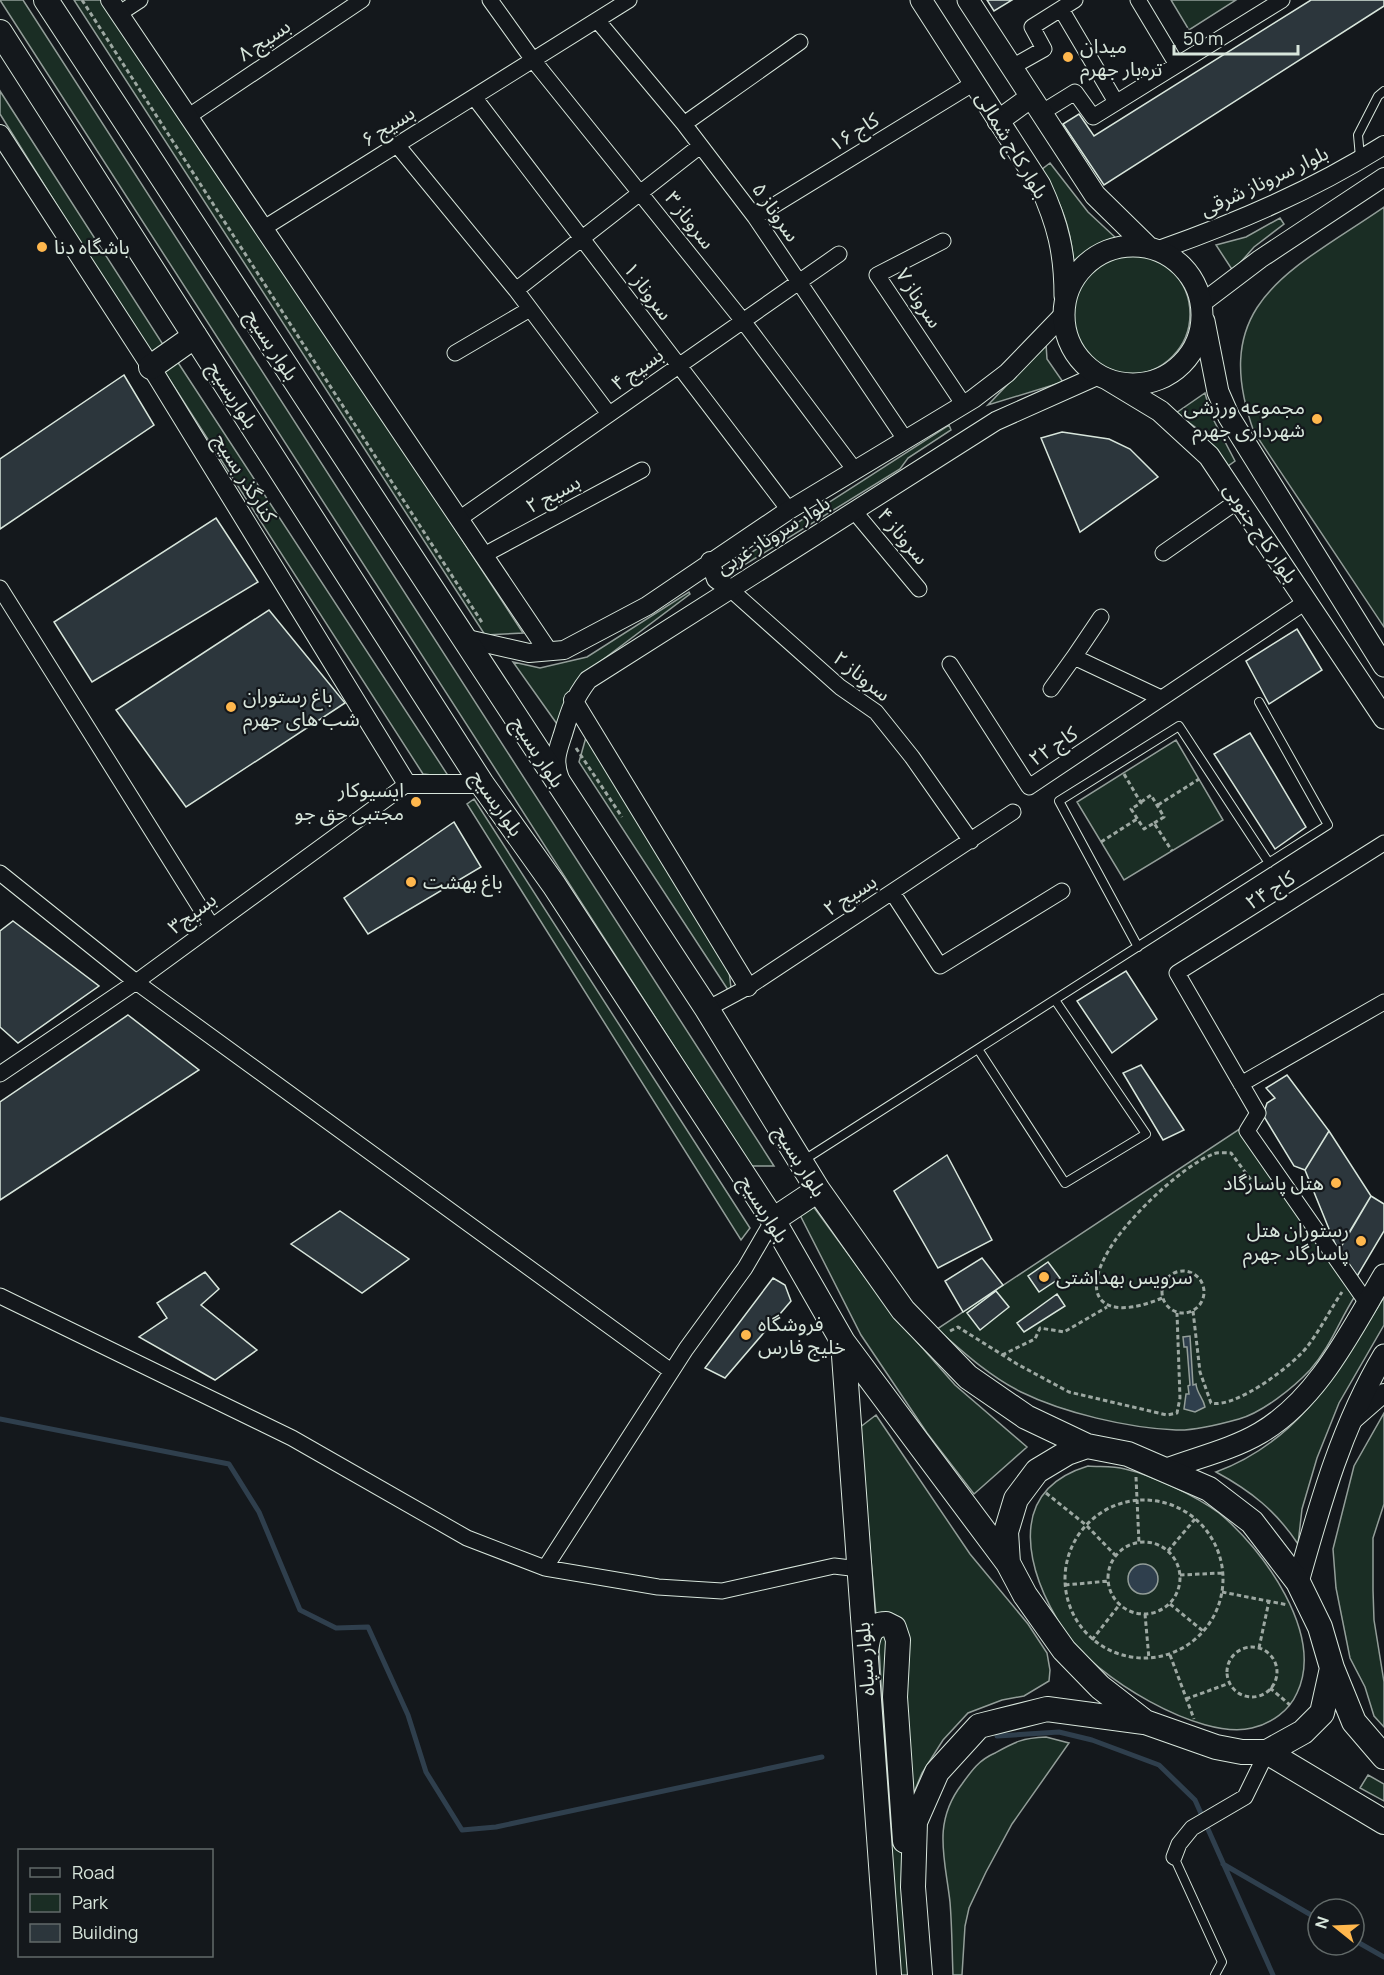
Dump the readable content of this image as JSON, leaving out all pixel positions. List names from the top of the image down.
{
  "streets": {
    "main road": [
      "بلوار کاج شمالی",
      "بلوار بسیج",
      "بلواربسیج",
      "بلوار کاج جنوبی",
      "بلوار سپاه"
    ],
    "street": [
      "بسیج ۸",
      "بسیج ۶",
      "کاج ۱۶",
      "بلوار سروناز شرقی",
      "سروناز ۵",
      "سروناز ۳",
      "سروناز ۱",
      "سروناز ۷",
      "بسیج ۴",
      "کنارگذر بسیج",
      "بسیج ۲",
      "بلوار سروناز غربی",
      "سروناز ۴",
      "سروناز ۲",
      "کاج ۲۲",
      "کاج ۲۴",
      "بسیج۳"
    ]
  },
  "crossings": [
    ["بسیج ۶", "سروناز ۵"],
    ["بسیج ۶", "سروناز ۳"],
    ["بسیج ۶", "سروناز ۱"],
    ["کاج ۱۶", "بلوار کاج شمالی"],
    ["کاج ۱۶", "سروناز ۵"],
    ["بلوار کاج شمالی", "بلوار سروناز شرقی"],
    ["بلوار کاج شمالی", "بلوار کاج جنوبی"],
    ["بلوار کاج شمالی", "بلوار سروناز غربی"],
    ["بلوار سروناز شرقی", "بلوار کاج جنوبی"],
    ["بلوار سروناز شرقی", "بلوار سروناز غربی"],
    ["سروناز ۵", "بسیج ۴"],
    ["سروناز ۵", "بلوار سروناز غربی"],
    ["سروناز ۳", "بسیج ۴"],
    ["سروناز ۳", "بلوار سروناز غربی"],
    ["سروناز ۱", "بسیج ۴"],
    ["سروناز ۱", "بلوار سروناز غربی"],
    ["سروناز ۷", "بلوار سروناز غربی"],
    ["بلوار بسیج", "بسیج ۲"],
    ["بلوار بسیج", "بلوار سروناز غربی"],
    ["بلواربسیج", "بلوار سپاه"],
    ["کنارگذر بسیج", "بسیج۳"],
    ["بسیج ۲", "سروناز ۲"],
    ["بلوار کاج جنوبی", "بلوار سروناز غربی"],
    ["بلوار کاج جنوبی", "کاج ۲۲"],
    ["بلوار سروناز غربی", "سروناز ۴"],
    ["بلوار سروناز غربی", "سروناز ۲"]
  ],
  "places": [
    "میدان تره‌بار جهرم",
    "باشگاه دنا",
    "مجموعه ورزشی شهرداری جهرم",
    "باغ رستوران شب های جهرم",
    "ایسیوکار مجتبی حق جو",
    "باغ بهشت",
    "هتل پاسارگاد",
    "رستوران هتل پاسارگاد جهرم",
    "سرویس بهداشتی",
    "فروشگاه خلیج فارس"
  ],
  "legend": ["Road", "Park", "Building"],
  "scale_bar": "50 m",
  "north": "left"
}
